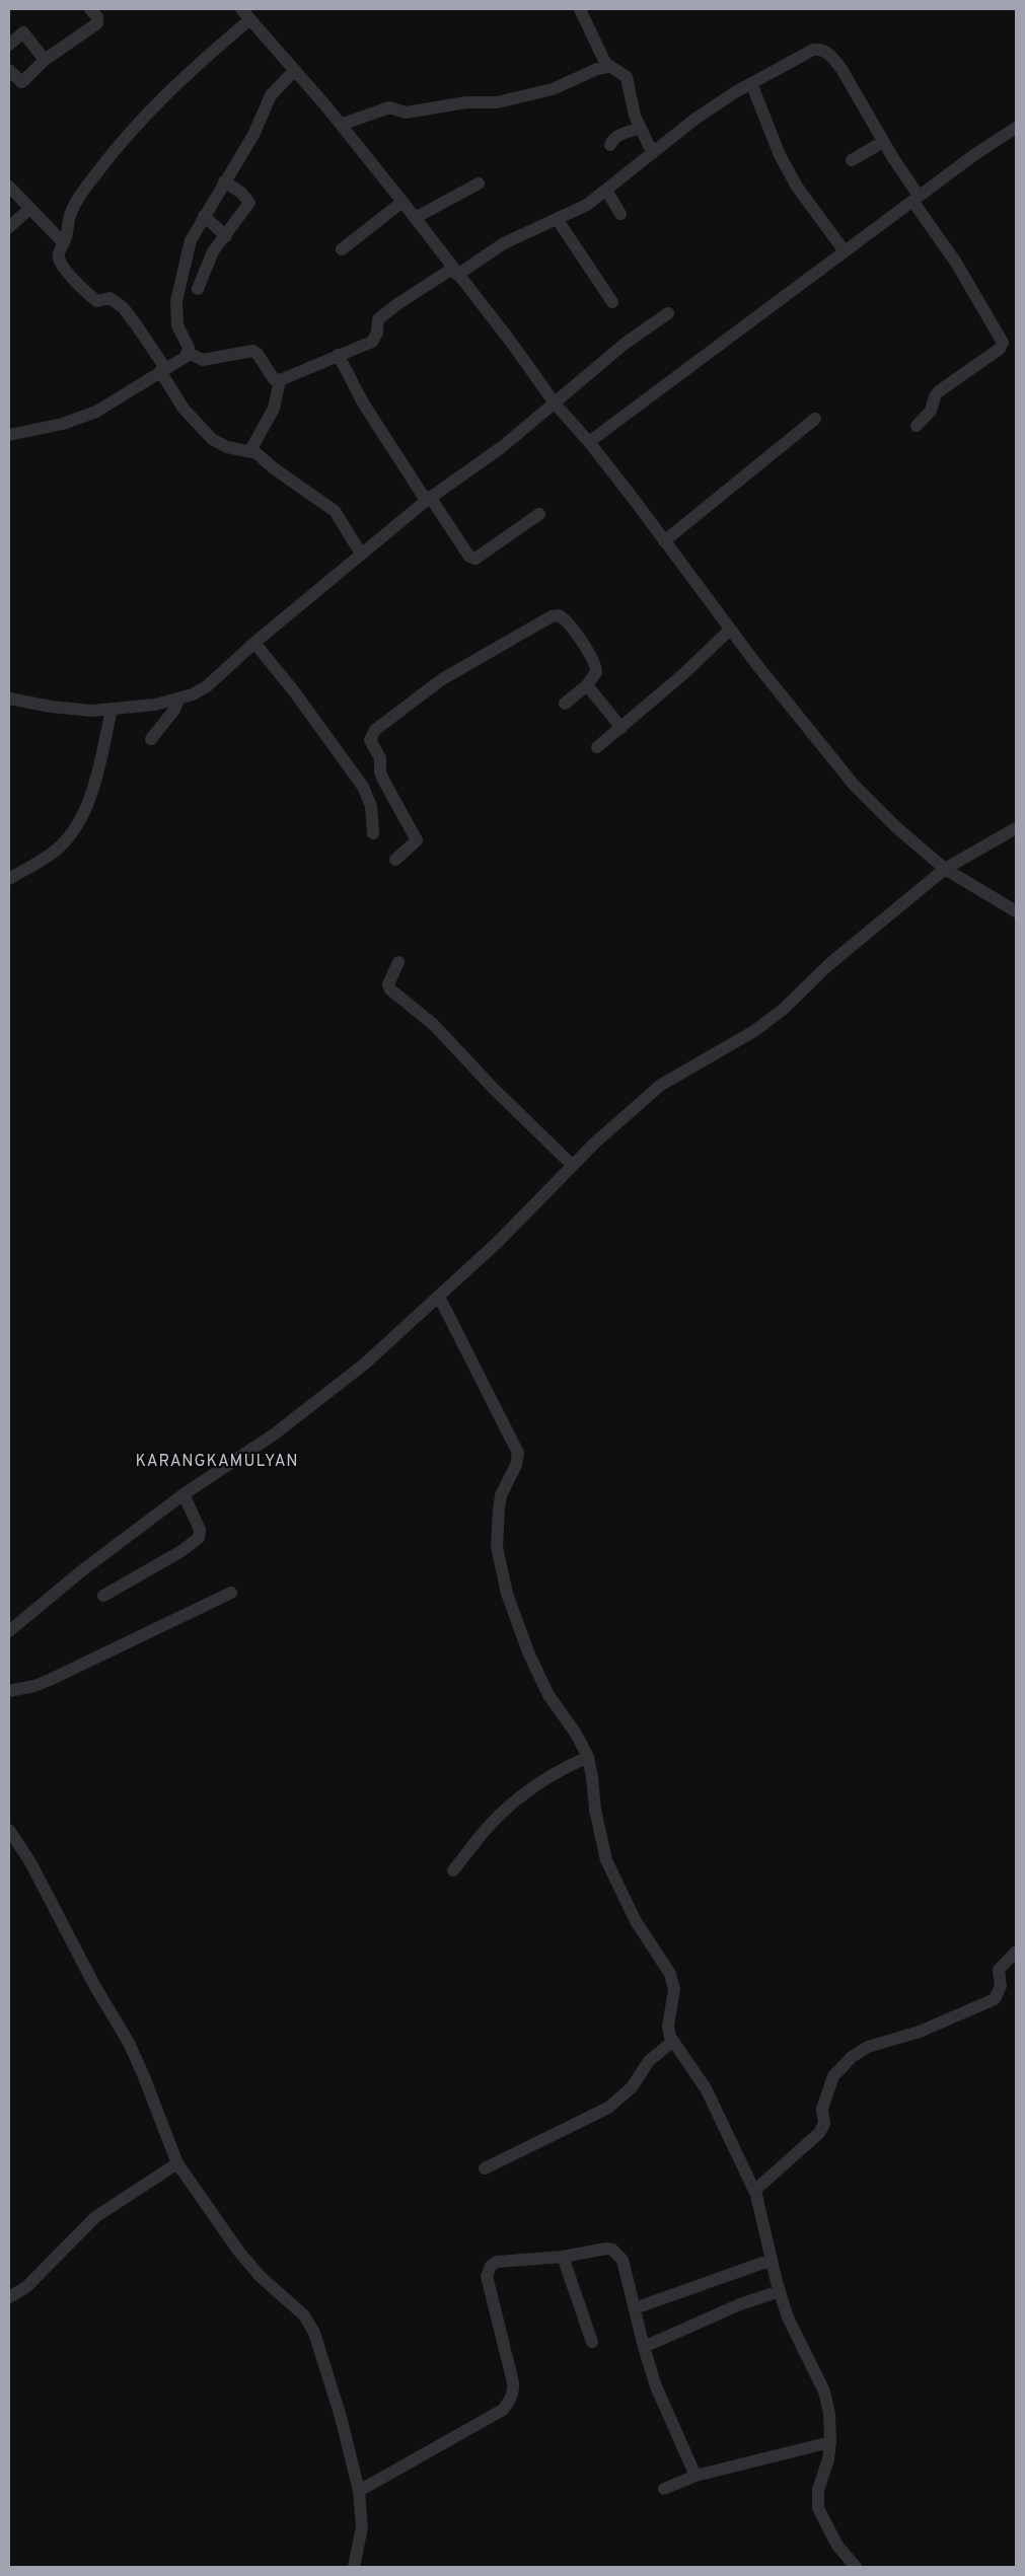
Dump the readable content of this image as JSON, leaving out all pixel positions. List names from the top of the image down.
{
  "districts": ["KARANGKAMULYAN"]
}
